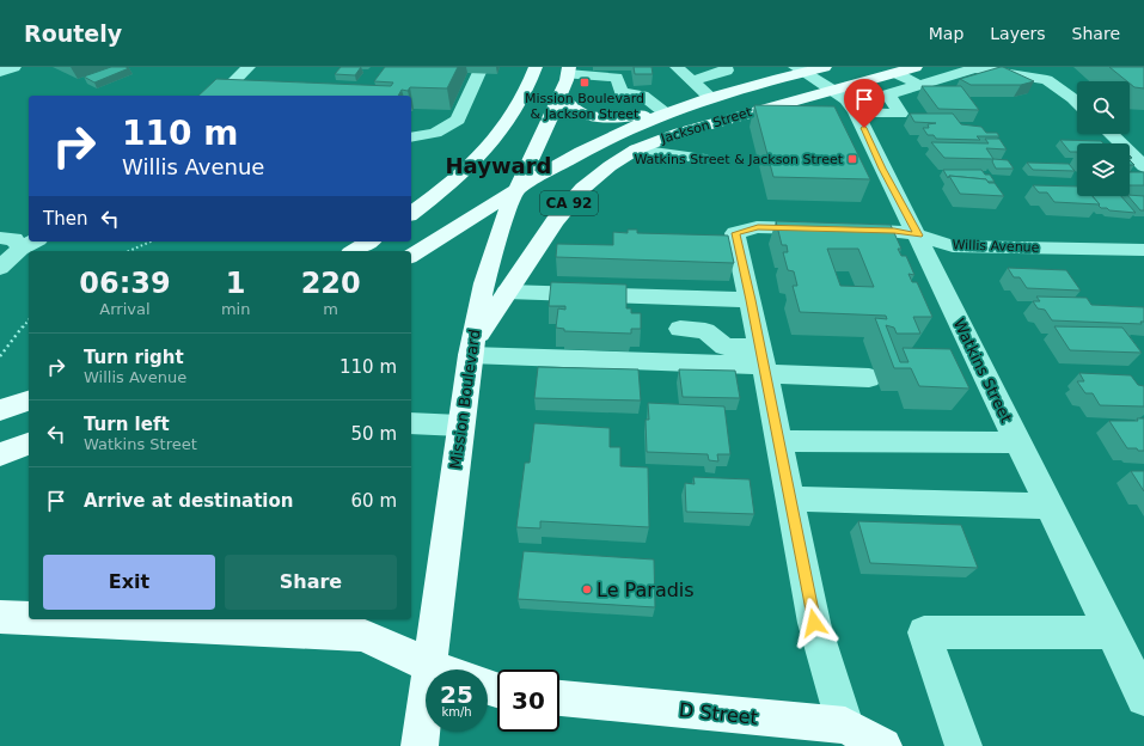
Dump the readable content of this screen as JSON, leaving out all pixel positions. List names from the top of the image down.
{
  "streets": {
    "main road": [
      "Jackson Street",
      "CA 92",
      "Mission Boulevard",
      "D Street"
    ],
    "street": ["Willis Avenue", "Watkins Street"]
  },
  "crossings": [
    ["Jackson Street", "Watkins Street"],
    ["Jackson Street", "Mission Boulevard"],
    ["Willis Avenue", "Watkins Street"]
  ],
  "districts": ["Hayward"],
  "places": {
    "transit": ["Mission Boulevard & Jackson Street", "Watkins Street & Jackson Street"],
    "other": ["Le Paradis"]
  },
  "page": {
    "header": "Routely",
    "nav": ["Map", "Layers", "Share"],
    "turn": ["110 m", "Willis Avenue"],
    "then": "Then",
    "eta": [
      "06:39",
      "Arrival",
      "1",
      "min",
      "220",
      "m"
    ],
    "list": [
      {
        "name": "Turn right",
        "note": "Willis Avenue",
        "value": "110 m"
      },
      {
        "name": "Turn left",
        "note": "Watkins Street",
        "value": "50 m"
      },
      {
        "name": "Arrive at destination",
        "value": "60 m"
      }
    ],
    "buttons": ["Exit", "Share"],
    "speed": "25 km/h",
    "limit": "30"
  }
}
